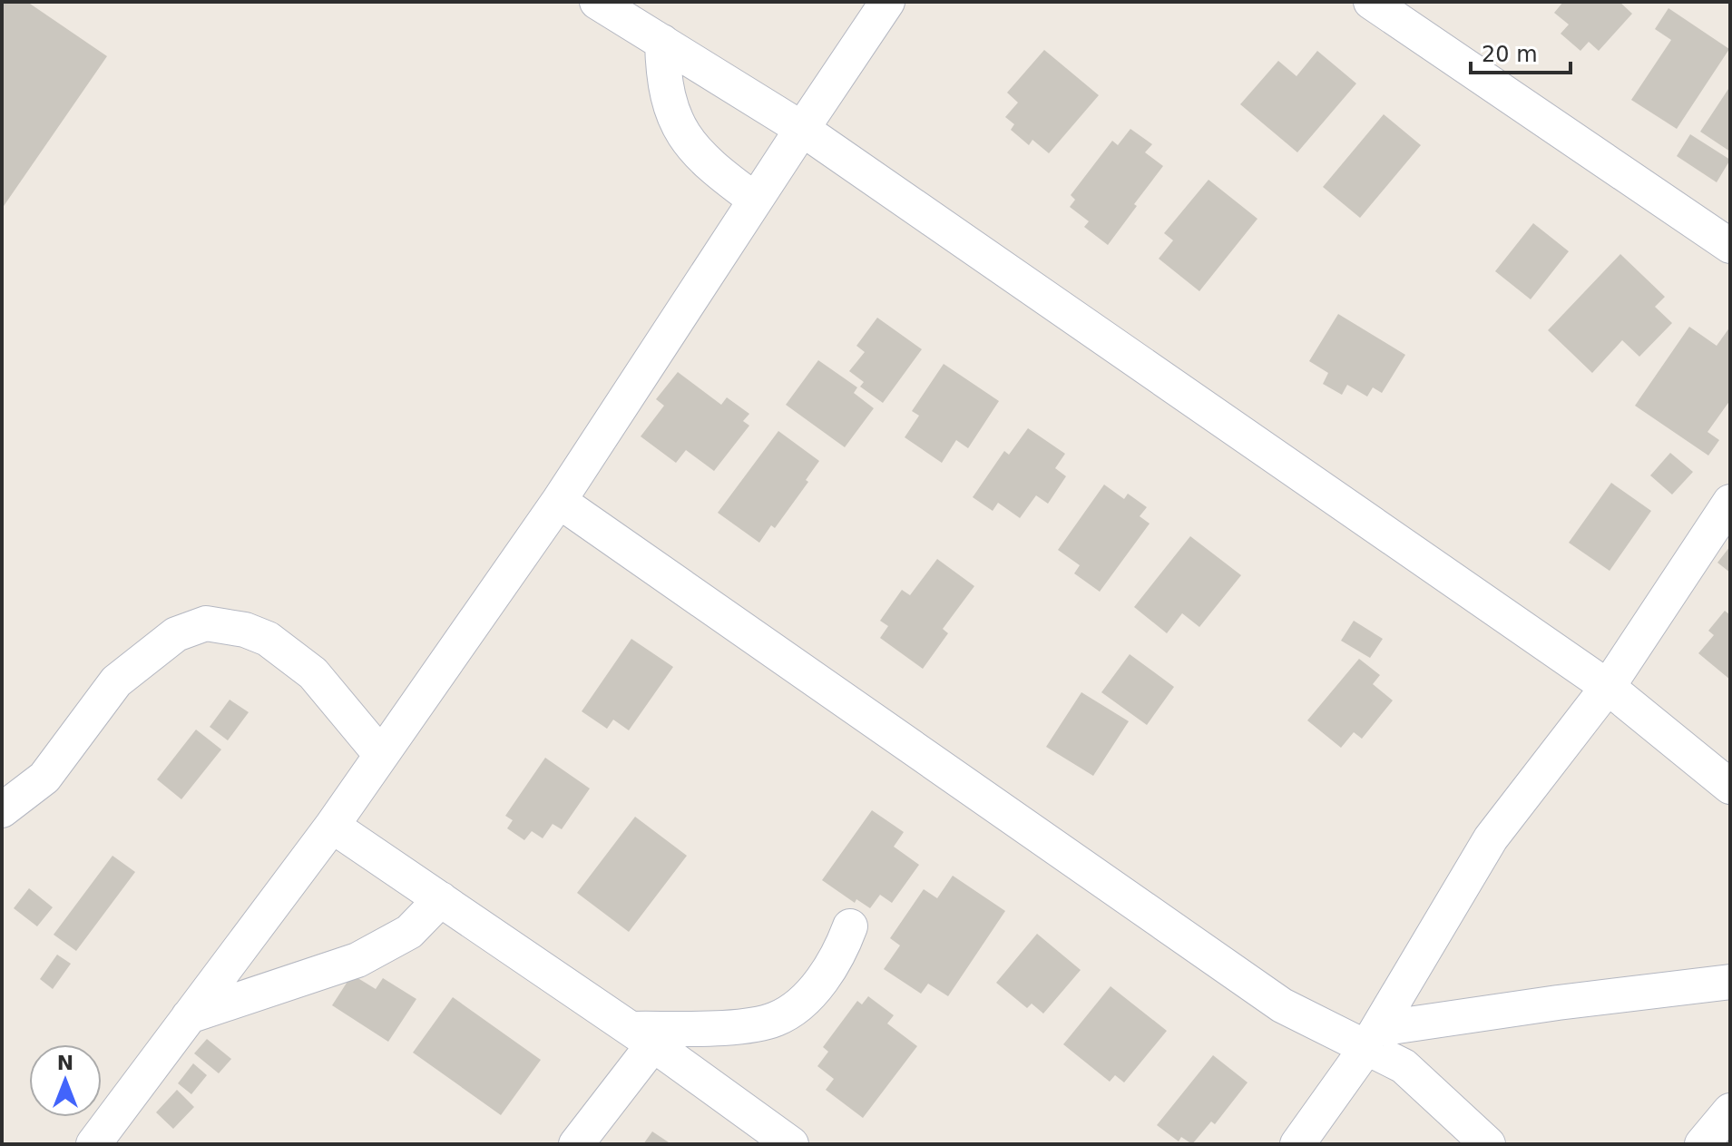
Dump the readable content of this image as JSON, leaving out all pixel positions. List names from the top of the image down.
{
  "scale_bar": "20 m",
  "north": "top"
}
